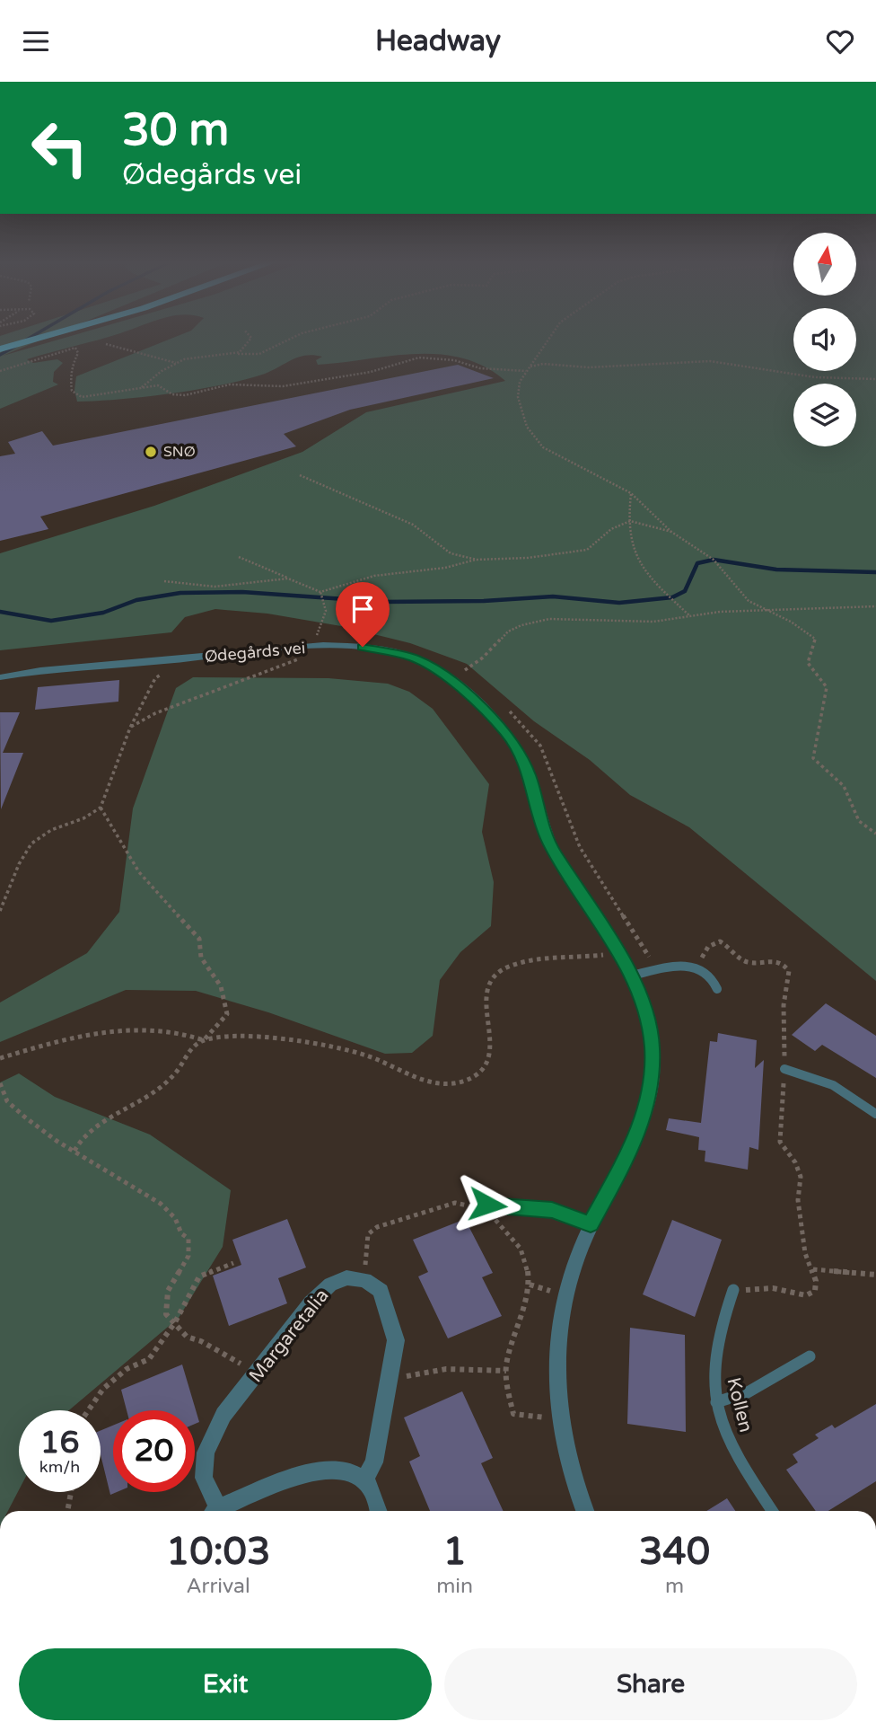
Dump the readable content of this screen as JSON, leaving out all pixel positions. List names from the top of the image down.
{
  "streets": {
    "street": ["Ødegårds vei", "Margaretalia"],
    "lane": ["Kollen"]
  },
  "places": ["SNØ"],
  "north": "top",
  "page": {
    "header": "Headway",
    "turn": ["30 m", "Ødegårds vei"],
    "speed": "16 km/h",
    "limit": "20",
    "eta": [
      "10:03",
      "Arrival",
      "1",
      "min",
      "340",
      "m"
    ],
    "buttons": ["Exit", "Share"]
  }
}
